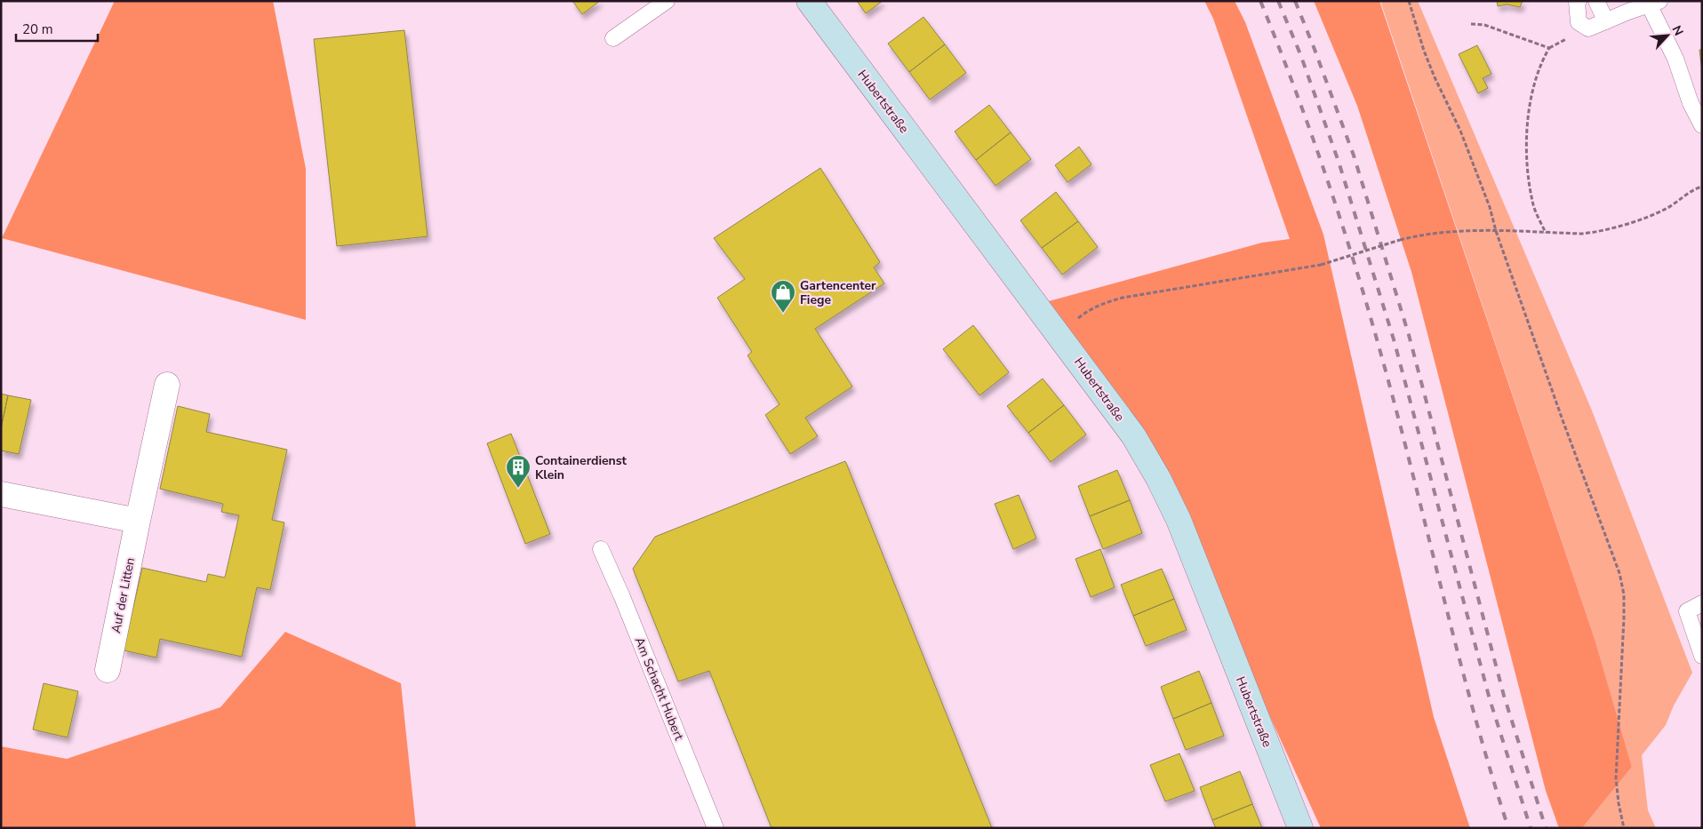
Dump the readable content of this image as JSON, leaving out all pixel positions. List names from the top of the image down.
{
  "streets": {
    "street": ["Hubertstraße", "Auf der Litten"],
    "lane": ["Am Schacht Hubert"]
  },
  "places": {
    "shop": ["Gartencenter Fiege"],
    "building": ["Containerdienst Klein"]
  },
  "scale_bar": "20 m",
  "north": "top right"
}
